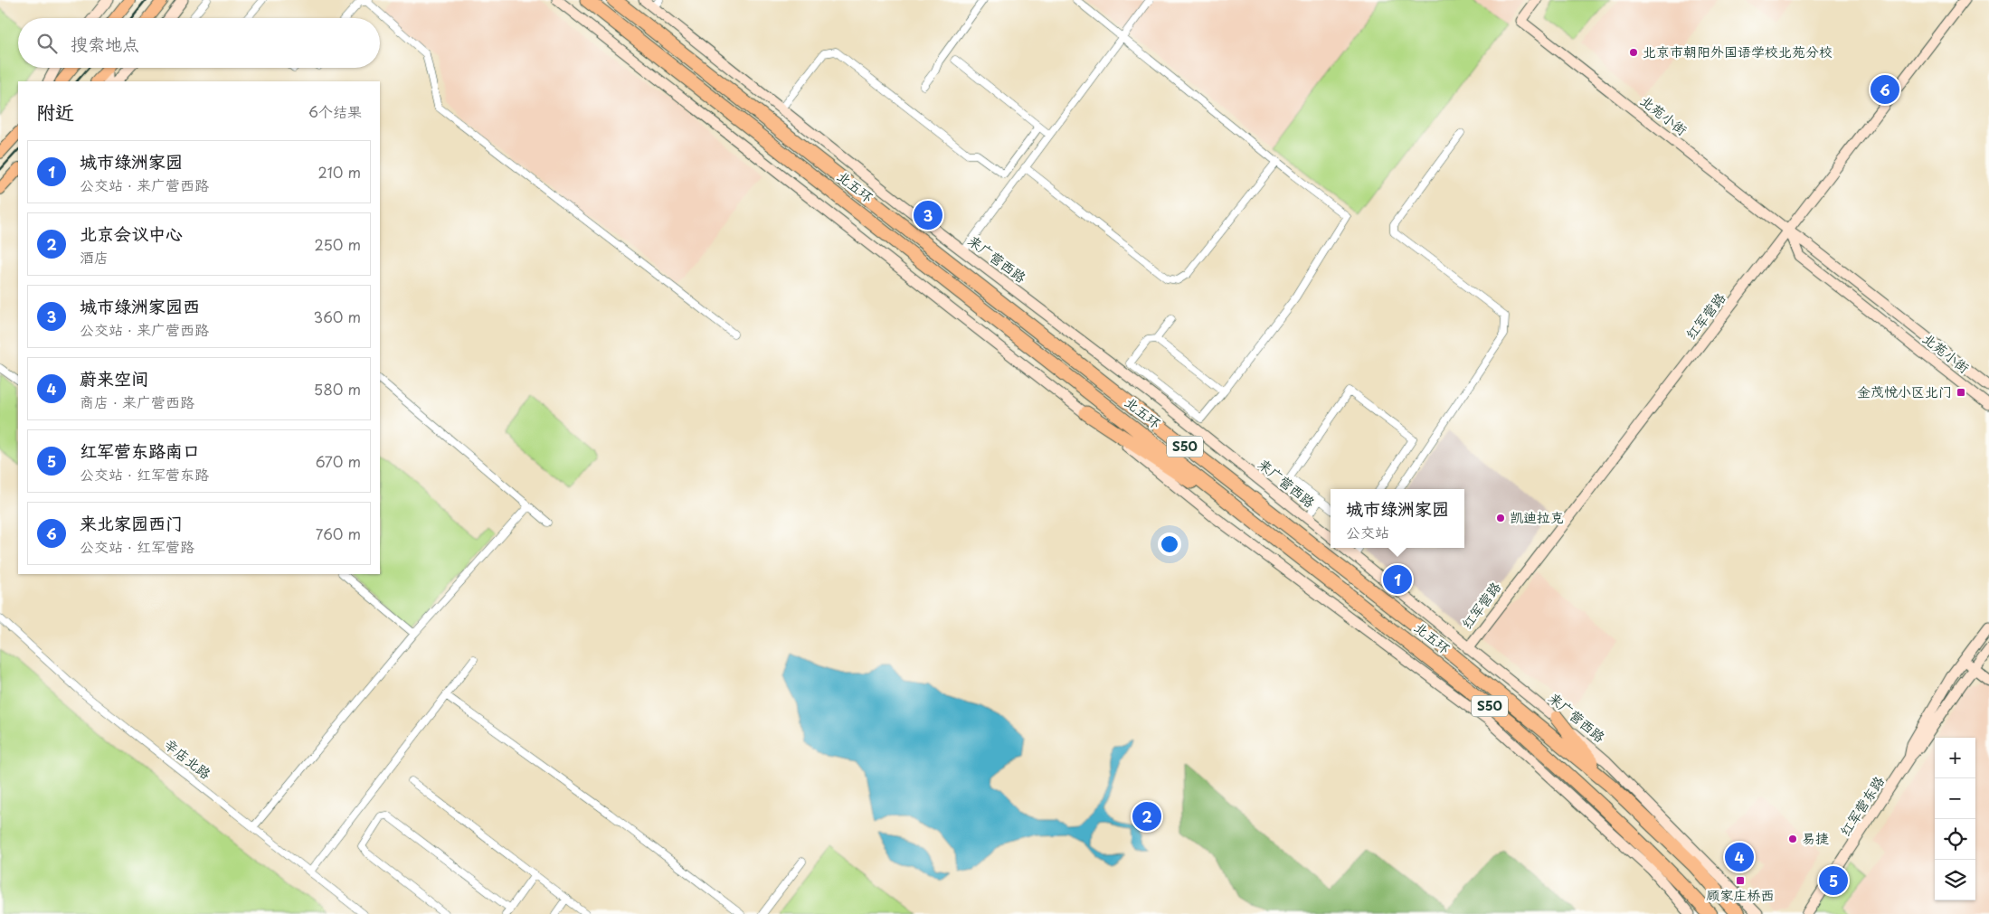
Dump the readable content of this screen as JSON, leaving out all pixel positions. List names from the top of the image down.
{
  "streets": {
    "highway": ["北五环", "S50"],
    "street": [
      "北苑小街",
      "来广营西路",
      "红军营路",
      "辛店北路",
      "红军营东路"
    ]
  },
  "crossings": [
    ["北苑小街", "红军营路"],
    ["来广营西路", "红军营路"]
  ],
  "places": {
    "other": ["北京市朝阳外国语学校北苑分校", "凯迪拉克", "易捷"],
    "transit": ["金茂悦小区北门", "顾家庄桥西"]
  },
  "page": {
    "search": "搜索地点",
    "pins": [
      "6",
      "3",
      "1",
      "2",
      "4",
      "5"
    ],
    "heading": ["附近", "6个结果"],
    "list": [
      {
        "mark": "1",
        "name": "城市绿洲家园",
        "note": "公交站 · 来广营西路",
        "value": "210 m"
      },
      {
        "mark": "2",
        "name": "北京会议中心",
        "note": "酒店",
        "value": "250 m"
      },
      {
        "mark": "3",
        "name": "城市绿洲家园西",
        "note": "公交站 · 来广营西路",
        "value": "360 m"
      },
      {
        "mark": "4",
        "name": "蔚来空间",
        "note": "商店 · 来广营西路",
        "value": "580 m"
      },
      {
        "mark": "5",
        "name": "红军营东路南口",
        "note": "公交站 · 红军营东路",
        "value": "670 m"
      },
      {
        "mark": "6",
        "name": "来北家园西门",
        "note": "公交站 · 红军营路",
        "value": "760 m"
      }
    ],
    "popup": ["城市绿洲家园", "公交站"],
    "map_buttons": ["+", "−"]
  }
}
